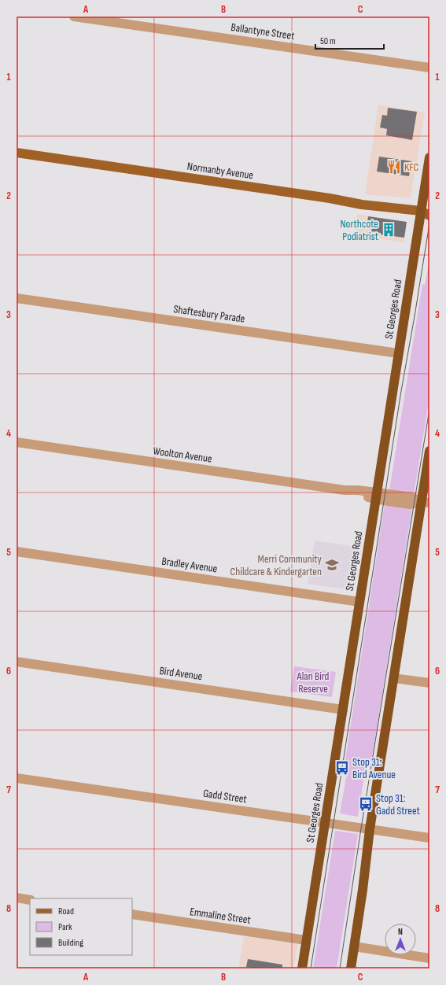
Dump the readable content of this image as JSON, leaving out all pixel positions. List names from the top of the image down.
{
  "streets": {
    "highway": ["St Georges Road"],
    "main road": ["Normanby Avenue"],
    "street": [
      "Ballantyne Street",
      "Shaftesbury Parade",
      "Woolton Avenue",
      "Bradley Avenue",
      "Bird Avenue",
      "Gadd Street",
      "Emmaline Street"
    ]
  },
  "crossings": [
    ["Normanby Avenue", "St Georges Road"],
    ["St Georges Road", "Shaftesbury Parade"],
    ["St Georges Road", "Woolton Avenue"],
    ["St Georges Road", "Bradley Avenue"],
    ["St Georges Road", "Bird Avenue"],
    ["St Georges Road", "Gadd Street"],
    ["St Georges Road", "Emmaline Street"]
  ],
  "parks": ["Alan Bird Reserve"],
  "places": {
    "restaurant": ["KFC"],
    "building": ["Northcote Podiatrist"],
    "school or university": ["Merri Community Childcare & Kindergarten"],
    "bus stop": ["Stop 31: Bird Avenue", "Stop 31: Gadd Street"]
  },
  "legend": ["Road", "Park", "Building"],
  "scale_bar": "50 m",
  "north": "top",
  "grid": {
    "columns": ["A", "B", "C"],
    "rows": [
      "1",
      "2",
      "3",
      "4",
      "5",
      "6",
      "7",
      "8"
    ]
  }
}
